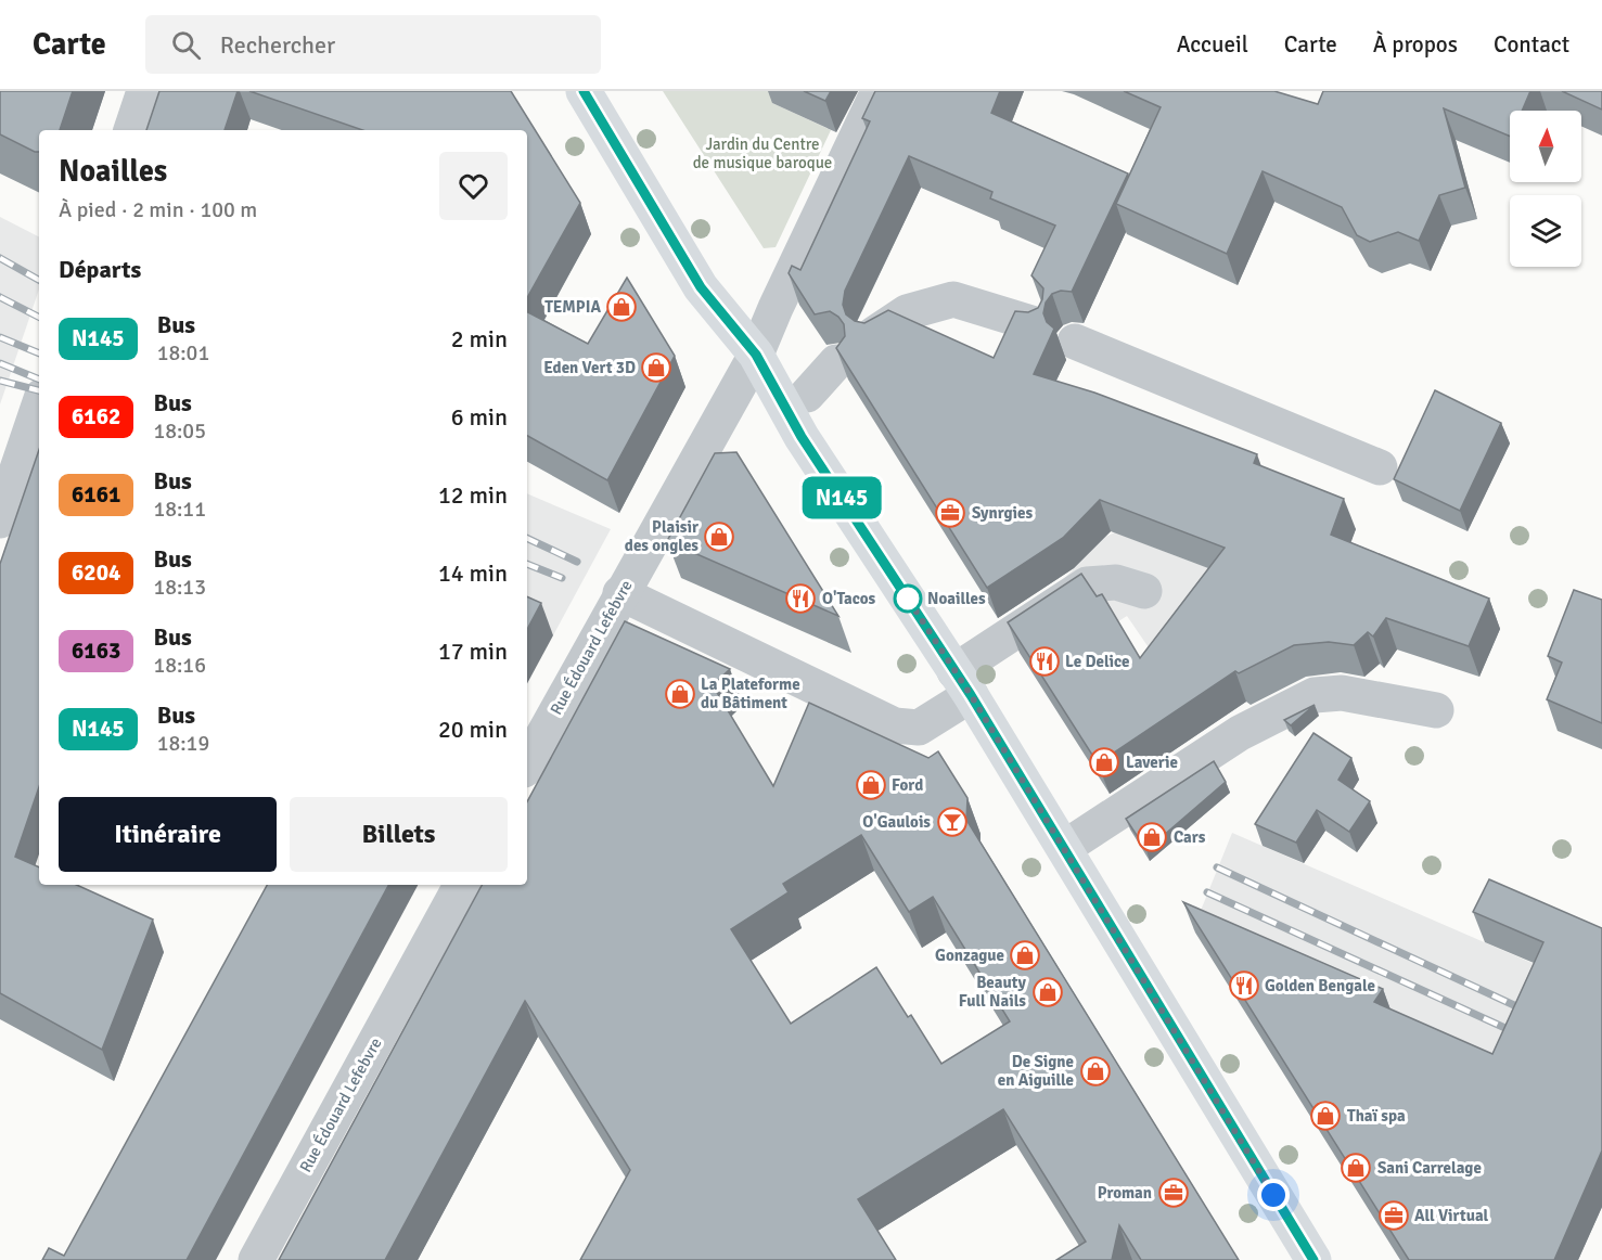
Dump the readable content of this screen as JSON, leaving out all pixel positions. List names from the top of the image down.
{
  "streets": {
    "street": ["Rue Édouard Lefebvre"]
  },
  "parks": ["Jardin du Centre de musique baroque"],
  "places": {
    "shop": [
      "TEMPIA",
      "Eden Vert 3D",
      "Plaisir des ongles",
      "La Plateforme du Bâtiment",
      "Laverie",
      "Ford",
      "Cars",
      "Gonzague",
      "Beauty Full Nails",
      "De Signe en Aiguille",
      "Thaï spa",
      "Sani Carrelage"
    ],
    "office": ["Synrgies", "Proman", "All Virtual"],
    "restaurant": ["O'Tacos", "Le Delice", "Golden Bengale"],
    "other": ["Noailles"],
    "bar": ["O'Gaulois"]
  },
  "lines": ["bus line N145"],
  "north": "top",
  "page": {
    "header": "Carte",
    "search": "Rechercher",
    "nav": [
      "Accueil",
      "Carte",
      "À propos",
      "Contact"
    ],
    "on_map": "N145",
    "heading": [
      ["Noailles", "À pied · 2 min · 100 m"],
      "Départs"
    ],
    "list": [
      {
        "mark": "N145",
        "name": "Bus",
        "note": "18:01",
        "value": "2 min"
      },
      {
        "mark": "6162",
        "name": "Bus",
        "note": "18:05",
        "value": "6 min"
      },
      {
        "mark": "6161",
        "name": "Bus",
        "note": "18:11",
        "value": "12 min"
      },
      {
        "mark": "6204",
        "name": "Bus",
        "note": "18:13",
        "value": "14 min"
      },
      {
        "mark": "6163",
        "name": "Bus",
        "note": "18:16",
        "value": "17 min"
      },
      {
        "mark": "N145",
        "name": "Bus",
        "note": "18:19",
        "value": "20 min"
      }
    ],
    "buttons": ["Itinéraire", "Billets"]
  }
}
